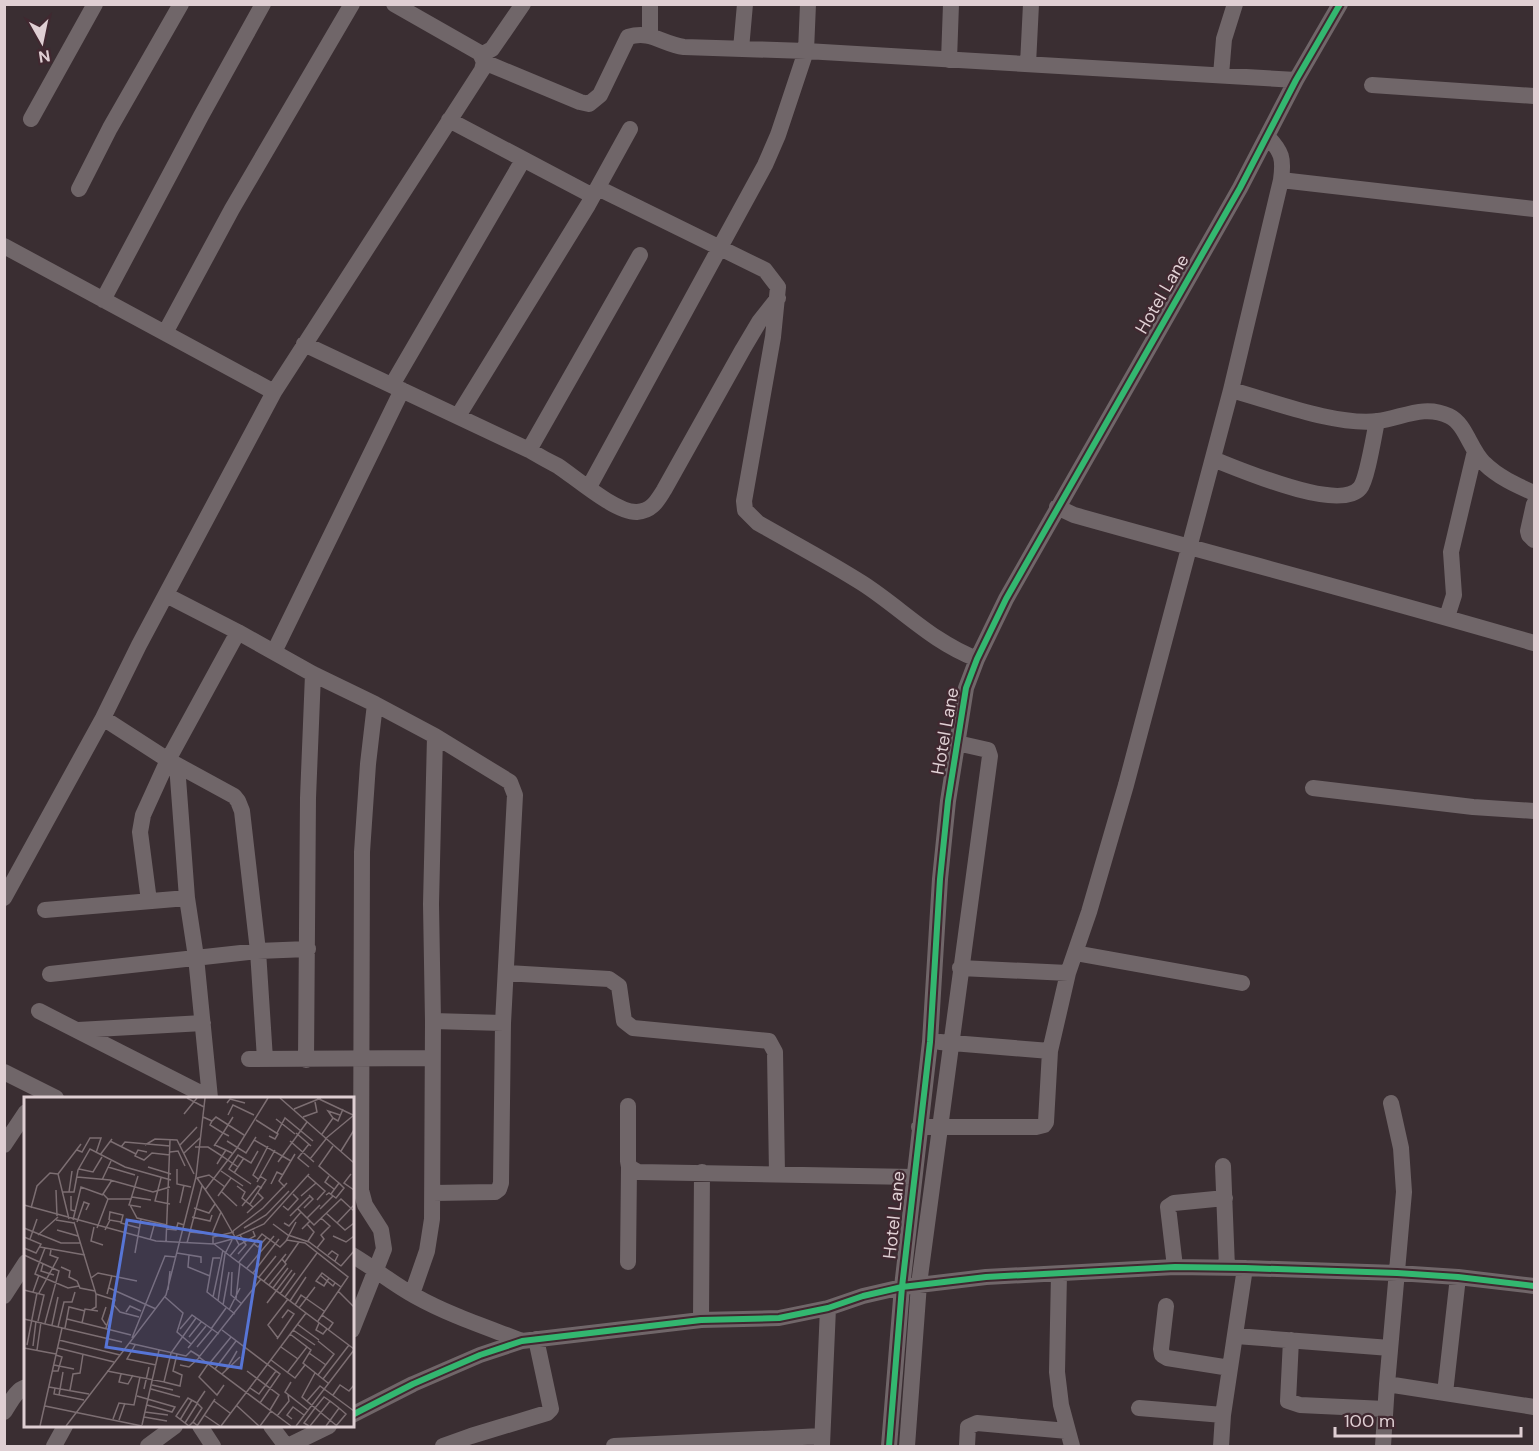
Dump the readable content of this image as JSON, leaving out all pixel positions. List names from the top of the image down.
{
  "streets": {
    "street": ["Hotel Lane"]
  },
  "scale_bar": "100 m",
  "north": "bottom"
}
